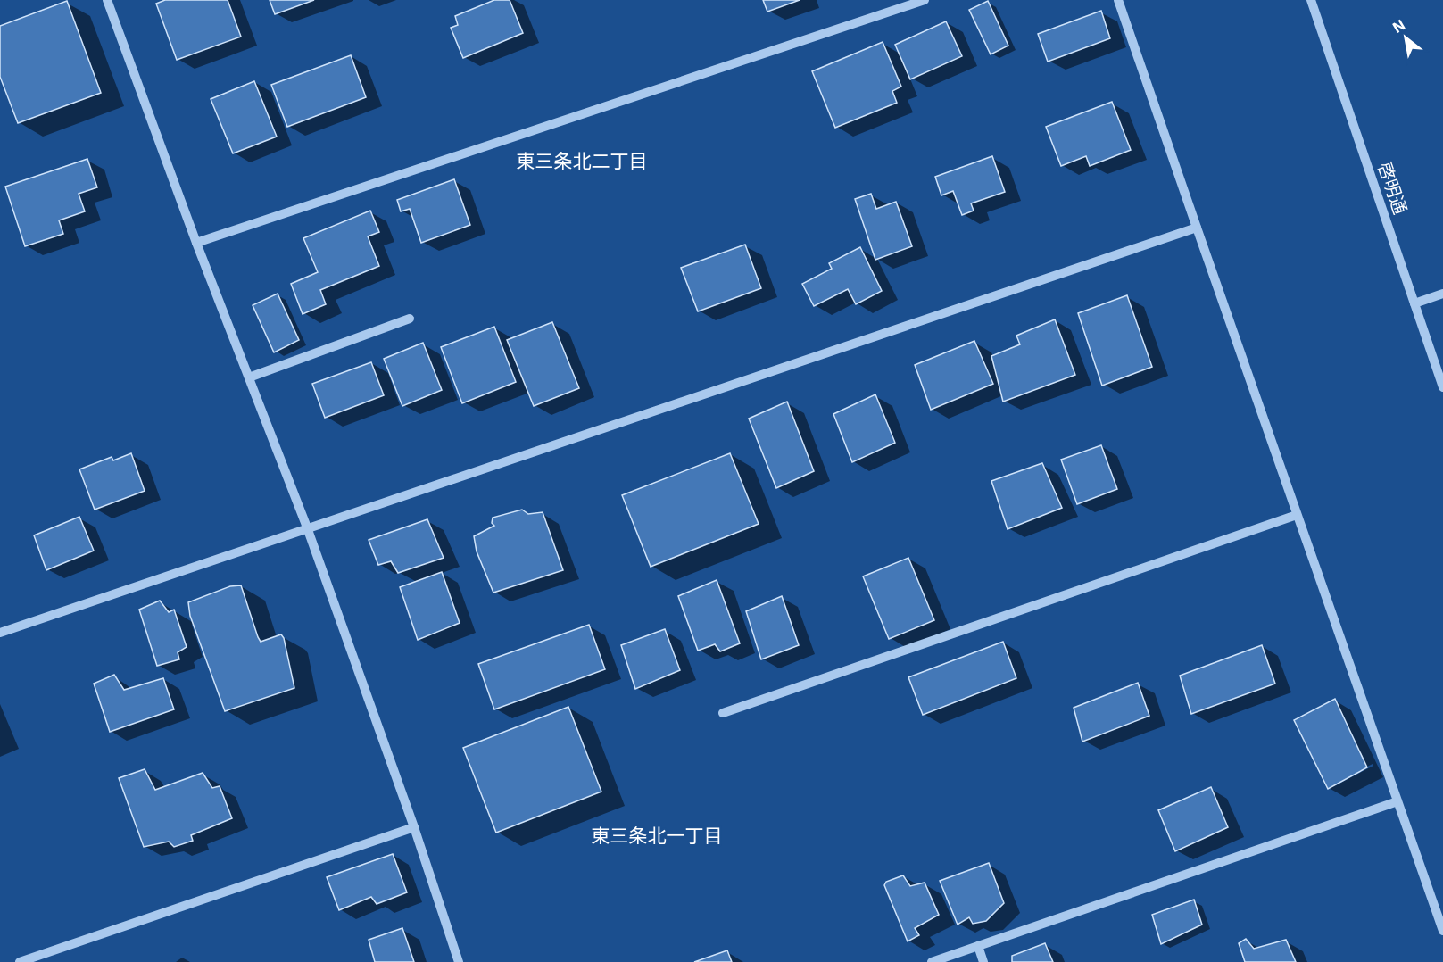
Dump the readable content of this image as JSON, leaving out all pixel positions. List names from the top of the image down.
{
  "streets": {
    "street": ["啓明通"]
  },
  "districts": ["東三条北二丁目", "東三条北一丁目"],
  "north": "top left"
}
